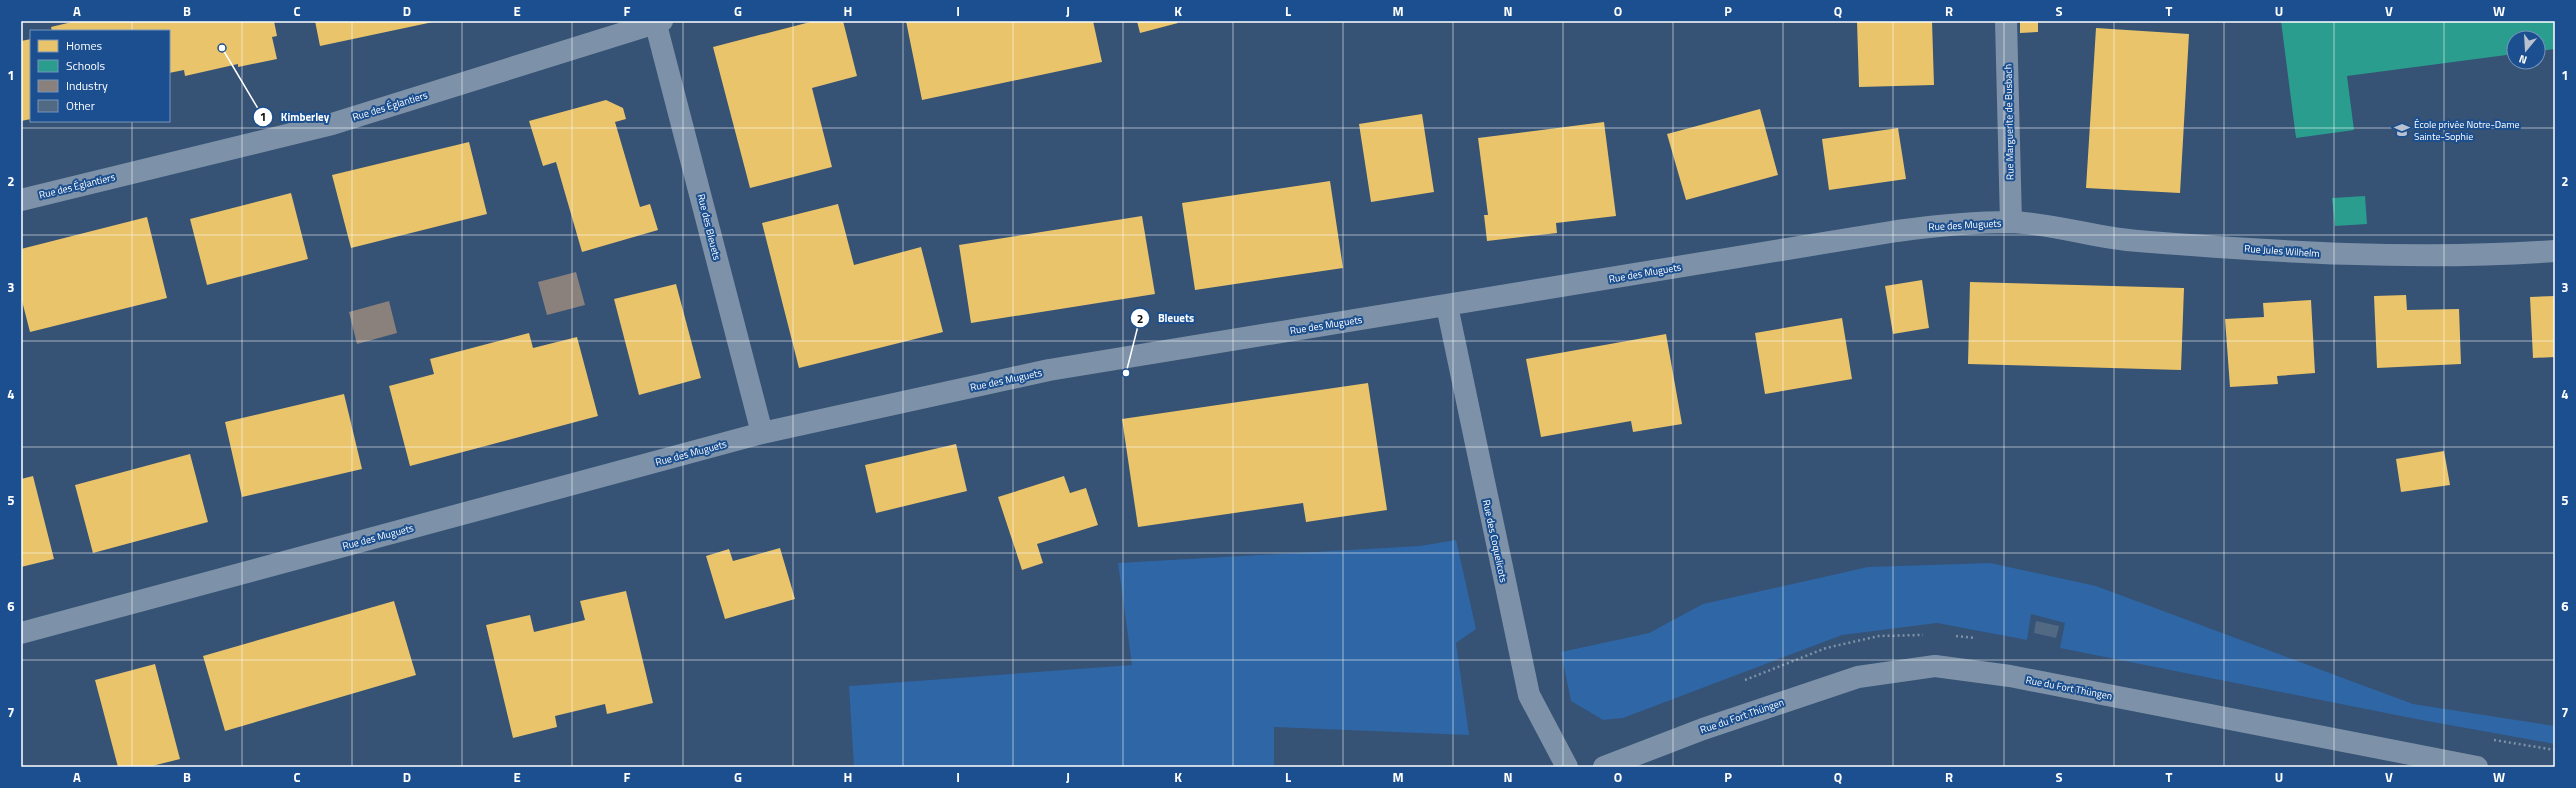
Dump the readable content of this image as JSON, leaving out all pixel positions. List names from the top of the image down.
{
  "streets": {
    "street": [
      "Rue des Églantiers",
      "Rue Marguerite de Busbach",
      "Rue des Muguets",
      "Rue des Bleuets",
      "Rue Jules Wilhelm",
      "Rue des Coquelicots",
      "Rue du Fort Thüngen"
    ]
  },
  "crossings": [
    ["Rue des Églantiers", "Rue des Bleuets"],
    ["Rue Marguerite de Busbach", "Rue des Muguets"],
    ["Rue Marguerite de Busbach", "Rue Jules Wilhelm"],
    ["Rue des Muguets", "Rue des Bleuets"],
    ["Rue des Muguets", "Rue Jules Wilhelm"],
    ["Rue des Muguets", "Rue des Coquelicots"]
  ],
  "places": {
    "other": ["Kimberley", "Bleuets"],
    "school or university": ["École privée Notre-Dame Sainte-Sophie"]
  },
  "legend": [
    "Homes",
    "Schools",
    "Industry",
    "Other"
  ],
  "north": "bottom",
  "grid": {
    "columns": [
      "A",
      "B",
      "C",
      "D",
      "E",
      "F",
      "G",
      "H",
      "I",
      "J",
      "K",
      "L",
      "M",
      "N",
      "O",
      "P",
      "Q",
      "R",
      "S",
      "T",
      "U",
      "V",
      "W"
    ],
    "rows": [
      "1",
      "2",
      "3",
      "4",
      "5",
      "6",
      "7"
    ]
  }
}
